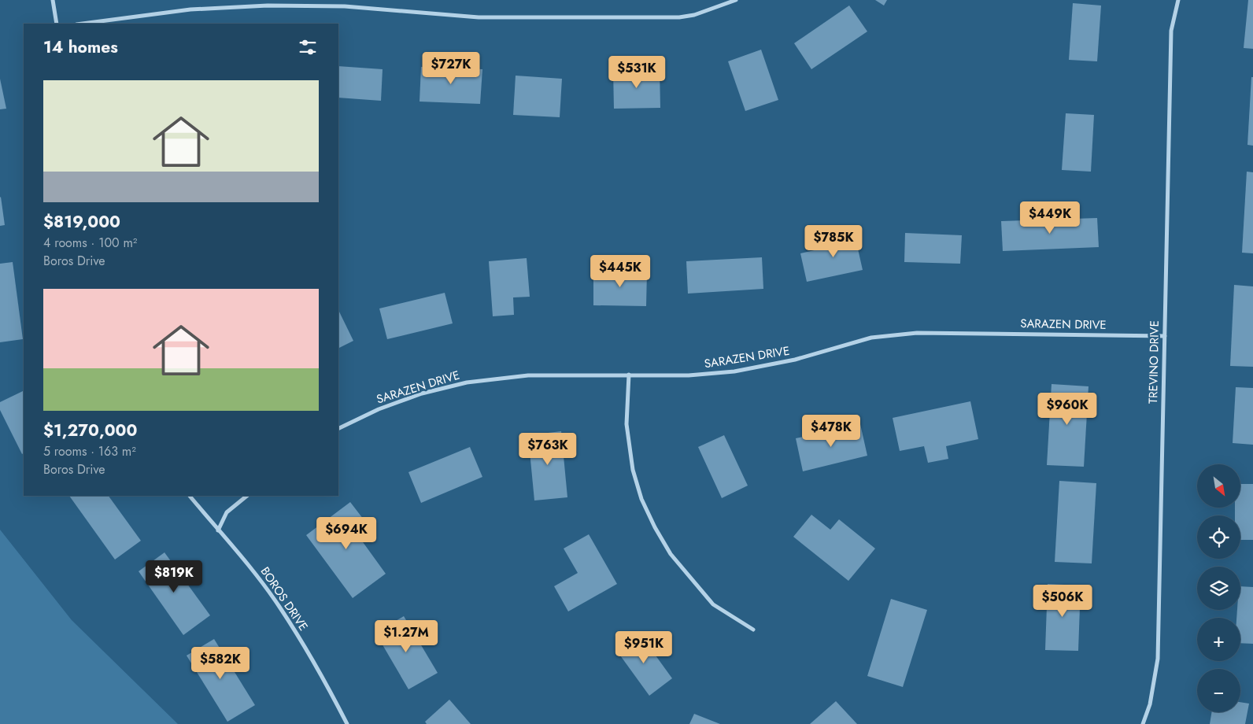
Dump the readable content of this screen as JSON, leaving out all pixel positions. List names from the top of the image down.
{
  "streets": {
    "street": ["SARAZEN DRIVE", "TREVINO DRIVE", "BOROS DRIVE"]
  },
  "crossings": [
    ["SARAZEN DRIVE", "TREVINO DRIVE"]
  ],
  "north": "bottom right",
  "page": {
    "heading": "14 homes",
    "price": [
      "$727K",
      "$531K",
      "$449K",
      "$785K",
      "$445K",
      "$960K",
      "$478K",
      "$763K",
      "$694K",
      "$819K",
      "$506K",
      "$1.27M",
      "$951K",
      "$582K"
    ],
    "list": [
      {
        "name": "$819,000",
        "note": "4 rooms · 100 m² · Boros Drive"
      },
      {
        "name": "$1,270,000",
        "note": "5 rooms · 163 m² · Boros Drive"
      }
    ],
    "map_buttons": ["+", "−"]
  }
}
